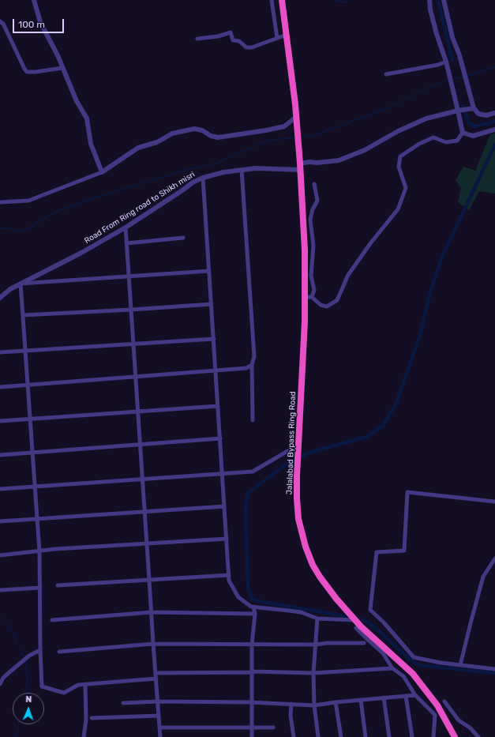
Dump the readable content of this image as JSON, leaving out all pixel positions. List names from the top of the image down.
{
  "streets": {
    "highway": ["Jalalabad Bypass Ring Road"],
    "street": ["Road From Ring road to Shikh misri"]
  },
  "crossings": [
    ["Road From Ring road to Shikh misri", "Jalalabad Bypass Ring Road"]
  ],
  "scale_bar": "100 m",
  "north": "top"
}
